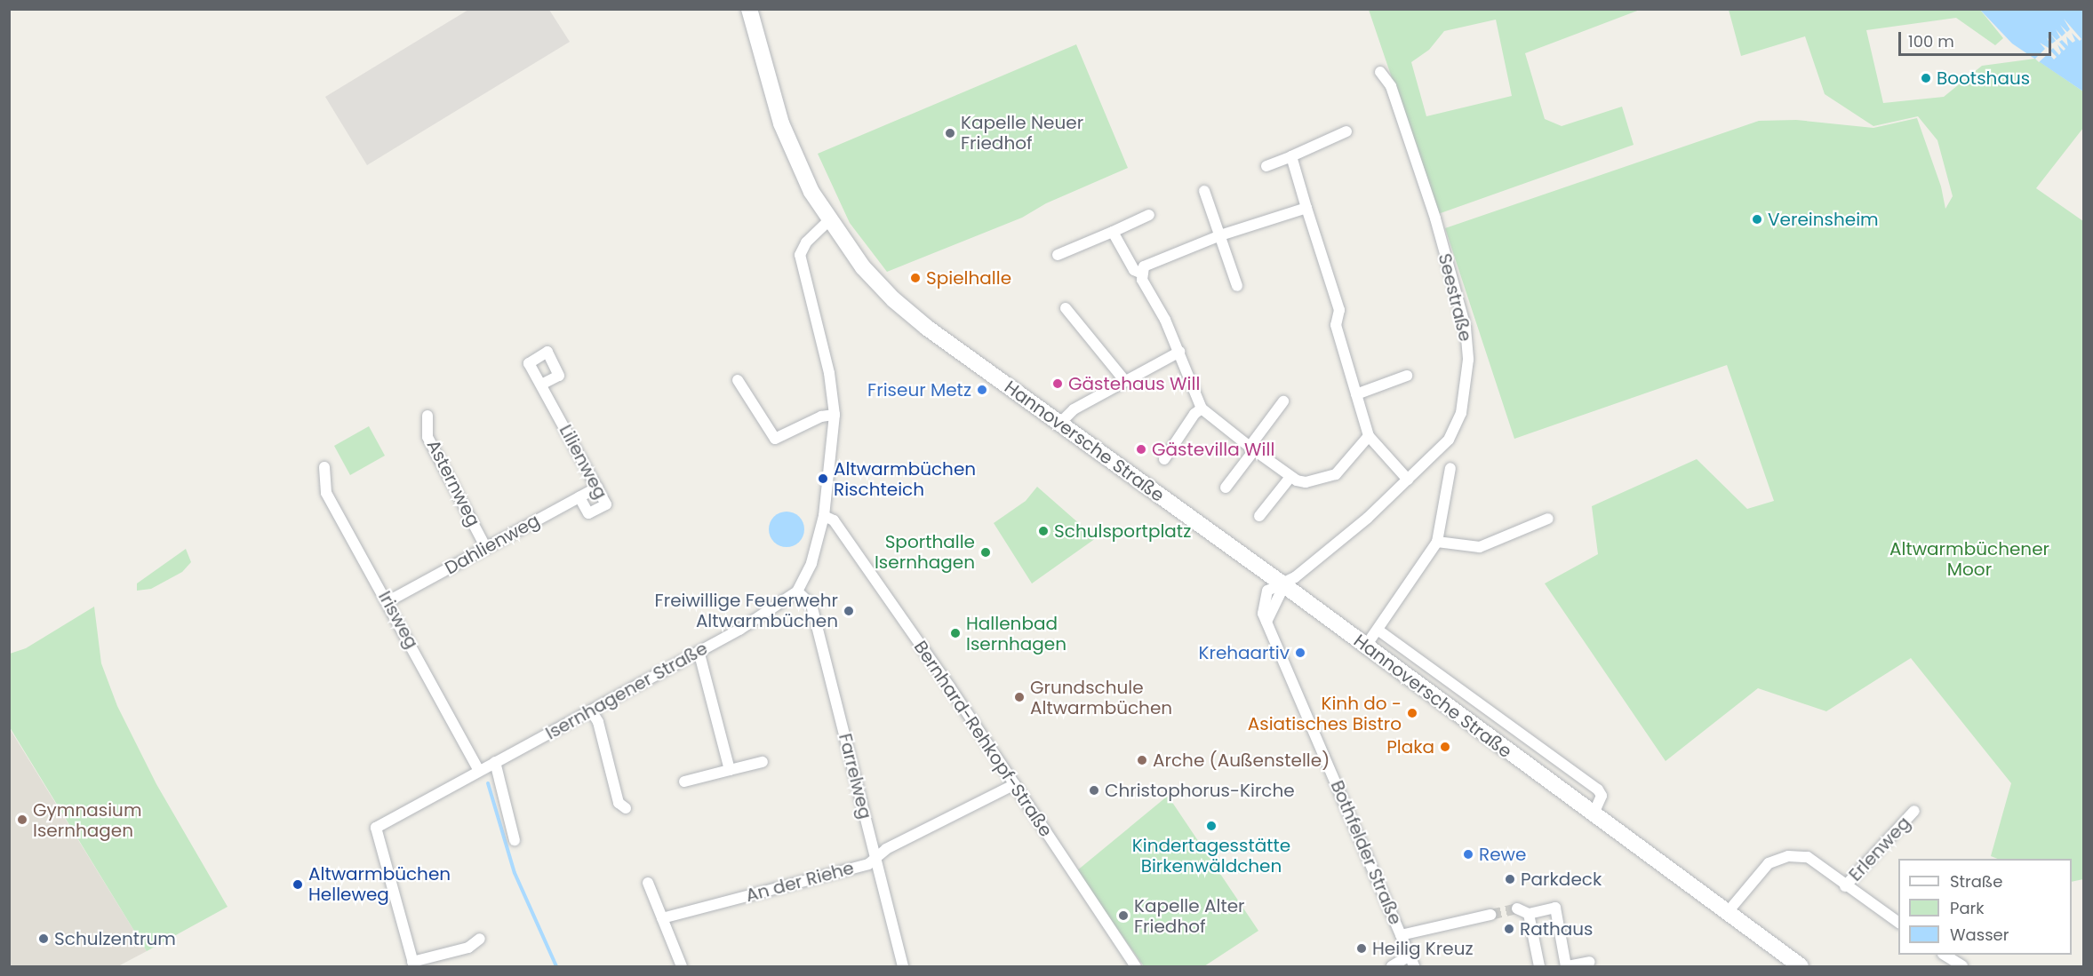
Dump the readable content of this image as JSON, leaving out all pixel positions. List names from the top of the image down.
{
  "streets": {
    "main road": ["Hannoversche Straße"],
    "street": [
      "Seestraße",
      "Lilienweg",
      "Asternweg",
      "Dahlienweg",
      "Irisweg",
      "Isernhagener Straße",
      "Bernhard-Rehkopf-Straße",
      "Farrelweg",
      "Erlenweg",
      "Bothfelder Straße",
      "An der Riehe"
    ]
  },
  "crossings": [
    ["Seestraße", "Hannoversche Straße"],
    ["Seestraße", "Bothfelder Straße"],
    ["Hannoversche Straße", "Isernhagener Straße"],
    ["Hannoversche Straße", "Bothfelder Straße"],
    ["Lilienweg", "Dahlienweg"],
    ["Asternweg", "Dahlienweg"],
    ["Dahlienweg", "Irisweg"],
    ["Irisweg", "Isernhagener Straße"],
    ["Isernhagener Straße", "Bernhard-Rehkopf-Straße"],
    ["Isernhagener Straße", "Farrelweg"],
    ["Bernhard-Rehkopf-Straße", "An der Riehe"],
    ["Farrelweg", "An der Riehe"]
  ],
  "parks": ["Altwarmbüchener Moor"],
  "places": [
    "Bootshaus",
    "Kapelle Neuer Friedhof",
    "Vereinsheim",
    "Spielhalle",
    "Gästehaus Will",
    "Friseur Metz",
    "Gästevilla Will",
    "Altwarmbüchen Rischteich",
    "Schulsportplatz",
    "Sporthalle Isernhagen",
    "Freiwillige Feuerwehr Altwarmbüchen",
    "Hallenbad Isernhagen",
    "Krehaartiv",
    "Grundschule Altwarmbüchen",
    "Kinh do - Asiatisches Bistro",
    "Plaka",
    "Arche (Außenstelle)",
    "Christophorus-Kirche",
    "Gymnasium Isernhagen",
    "Kindertagesstätte Birkenwäldchen",
    "Rewe",
    "Parkdeck",
    "Altwarmbüchen Helleweg",
    "Kapelle Alter Friedhof",
    "Rathaus",
    "Schulzentrum",
    "Heilig Kreuz"
  ],
  "legend": ["Straße", "Park", "Wasser"],
  "scale_bar": "100 m"
}
